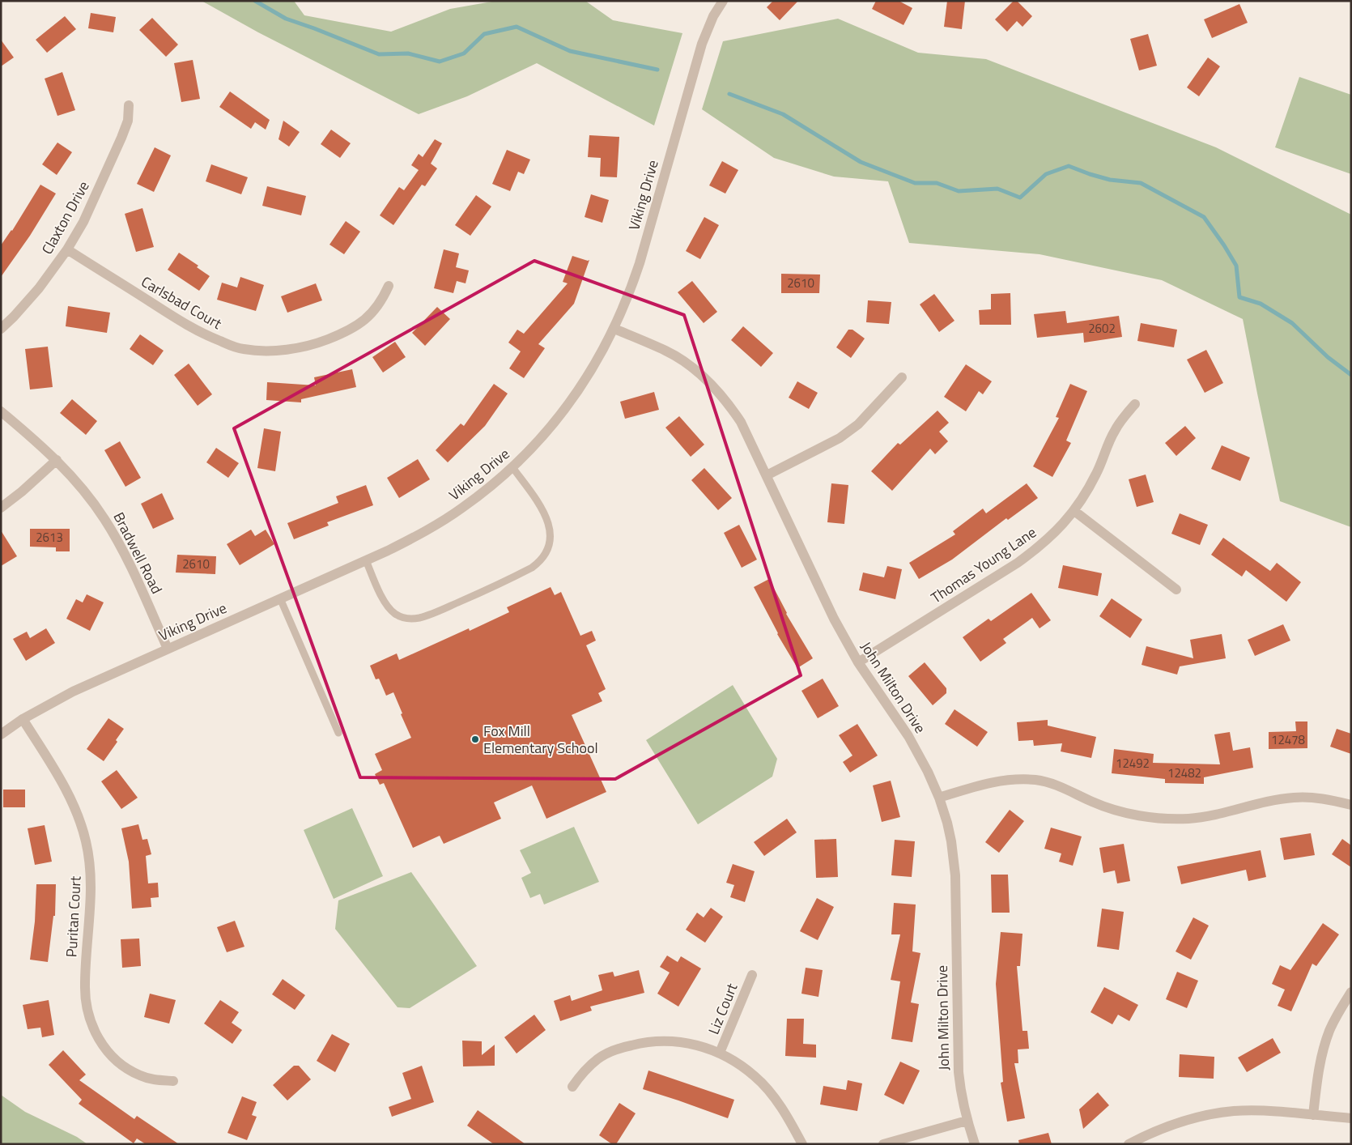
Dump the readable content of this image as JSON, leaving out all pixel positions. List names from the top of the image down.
{
  "streets": {
    "street": [
      "Viking Drive",
      "Claxton Drive",
      "Carlsbad Court",
      "Bradwell Road",
      "Thomas Young Lane",
      "John Milton Drive",
      "Puritan Court",
      "Liz Court"
    ]
  },
  "crossings": [
    ["Viking Drive", "Bradwell Road"],
    ["Viking Drive", "John Milton Drive"],
    ["Viking Drive", "Puritan Court"],
    ["Claxton Drive", "Carlsbad Court"],
    ["Thomas Young Lane", "John Milton Drive"]
  ],
  "places": ["Fox Mill Elementary School"],
  "house_numbers": [
    "2610",
    "2602",
    "2613",
    "2610",
    "12478",
    "12492",
    "12482"
  ]
}
